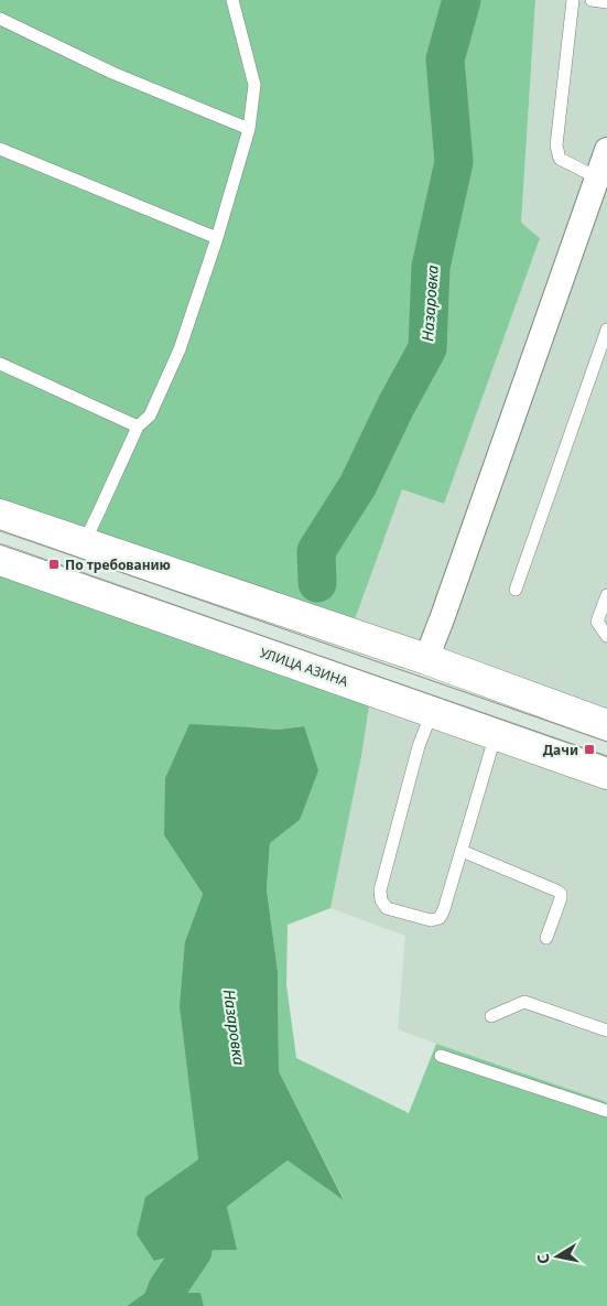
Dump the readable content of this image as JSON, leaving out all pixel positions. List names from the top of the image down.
{
  "streets": {
    "street": ["УЛИЦА АЗИНА"]
  },
  "water": ["Назаровка"],
  "places": {
    "transit": ["По требованию", "Дачи"]
  },
  "north": "left"
}
